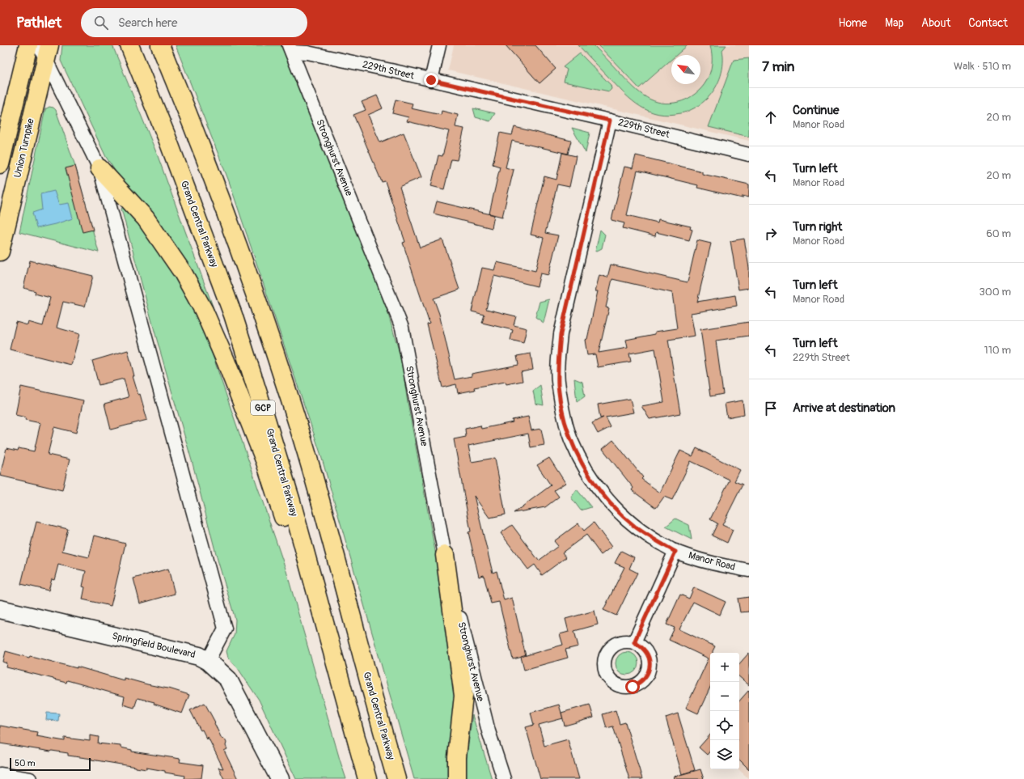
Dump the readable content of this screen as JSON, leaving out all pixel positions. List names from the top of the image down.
{
  "streets": {
    "main road": [
      "Union Turnpike",
      "Grand Central Parkway",
      "GCP",
      "Springfield Boulevard"
    ],
    "street": ["229th Street", "Stronghurst Avenue", "Manor Road"]
  },
  "crossings": [
    ["229th Street", "Stronghurst Avenue"],
    ["229th Street", "Manor Road"]
  ],
  "scale_bar": "50 m",
  "north": "top left",
  "page": {
    "header": "Pathlet",
    "search": "Search here",
    "nav": [
      "Home",
      "Map",
      "About",
      "Contact"
    ],
    "heading": ["7 min", "Walk · 510 m"],
    "list": [
      ["Continue", "Manor Road", "20 m"],
      ["Turn left", "Manor Road", "20 m"],
      ["Turn right", "Manor Road", "60 m"],
      ["Turn left", "Manor Road", "300 m"],
      ["Turn left", "229th Street", "110 m"],
      "Arrive at destination"
    ],
    "map_buttons": ["+", "−"],
    "scale": "50 m"
  }
}
